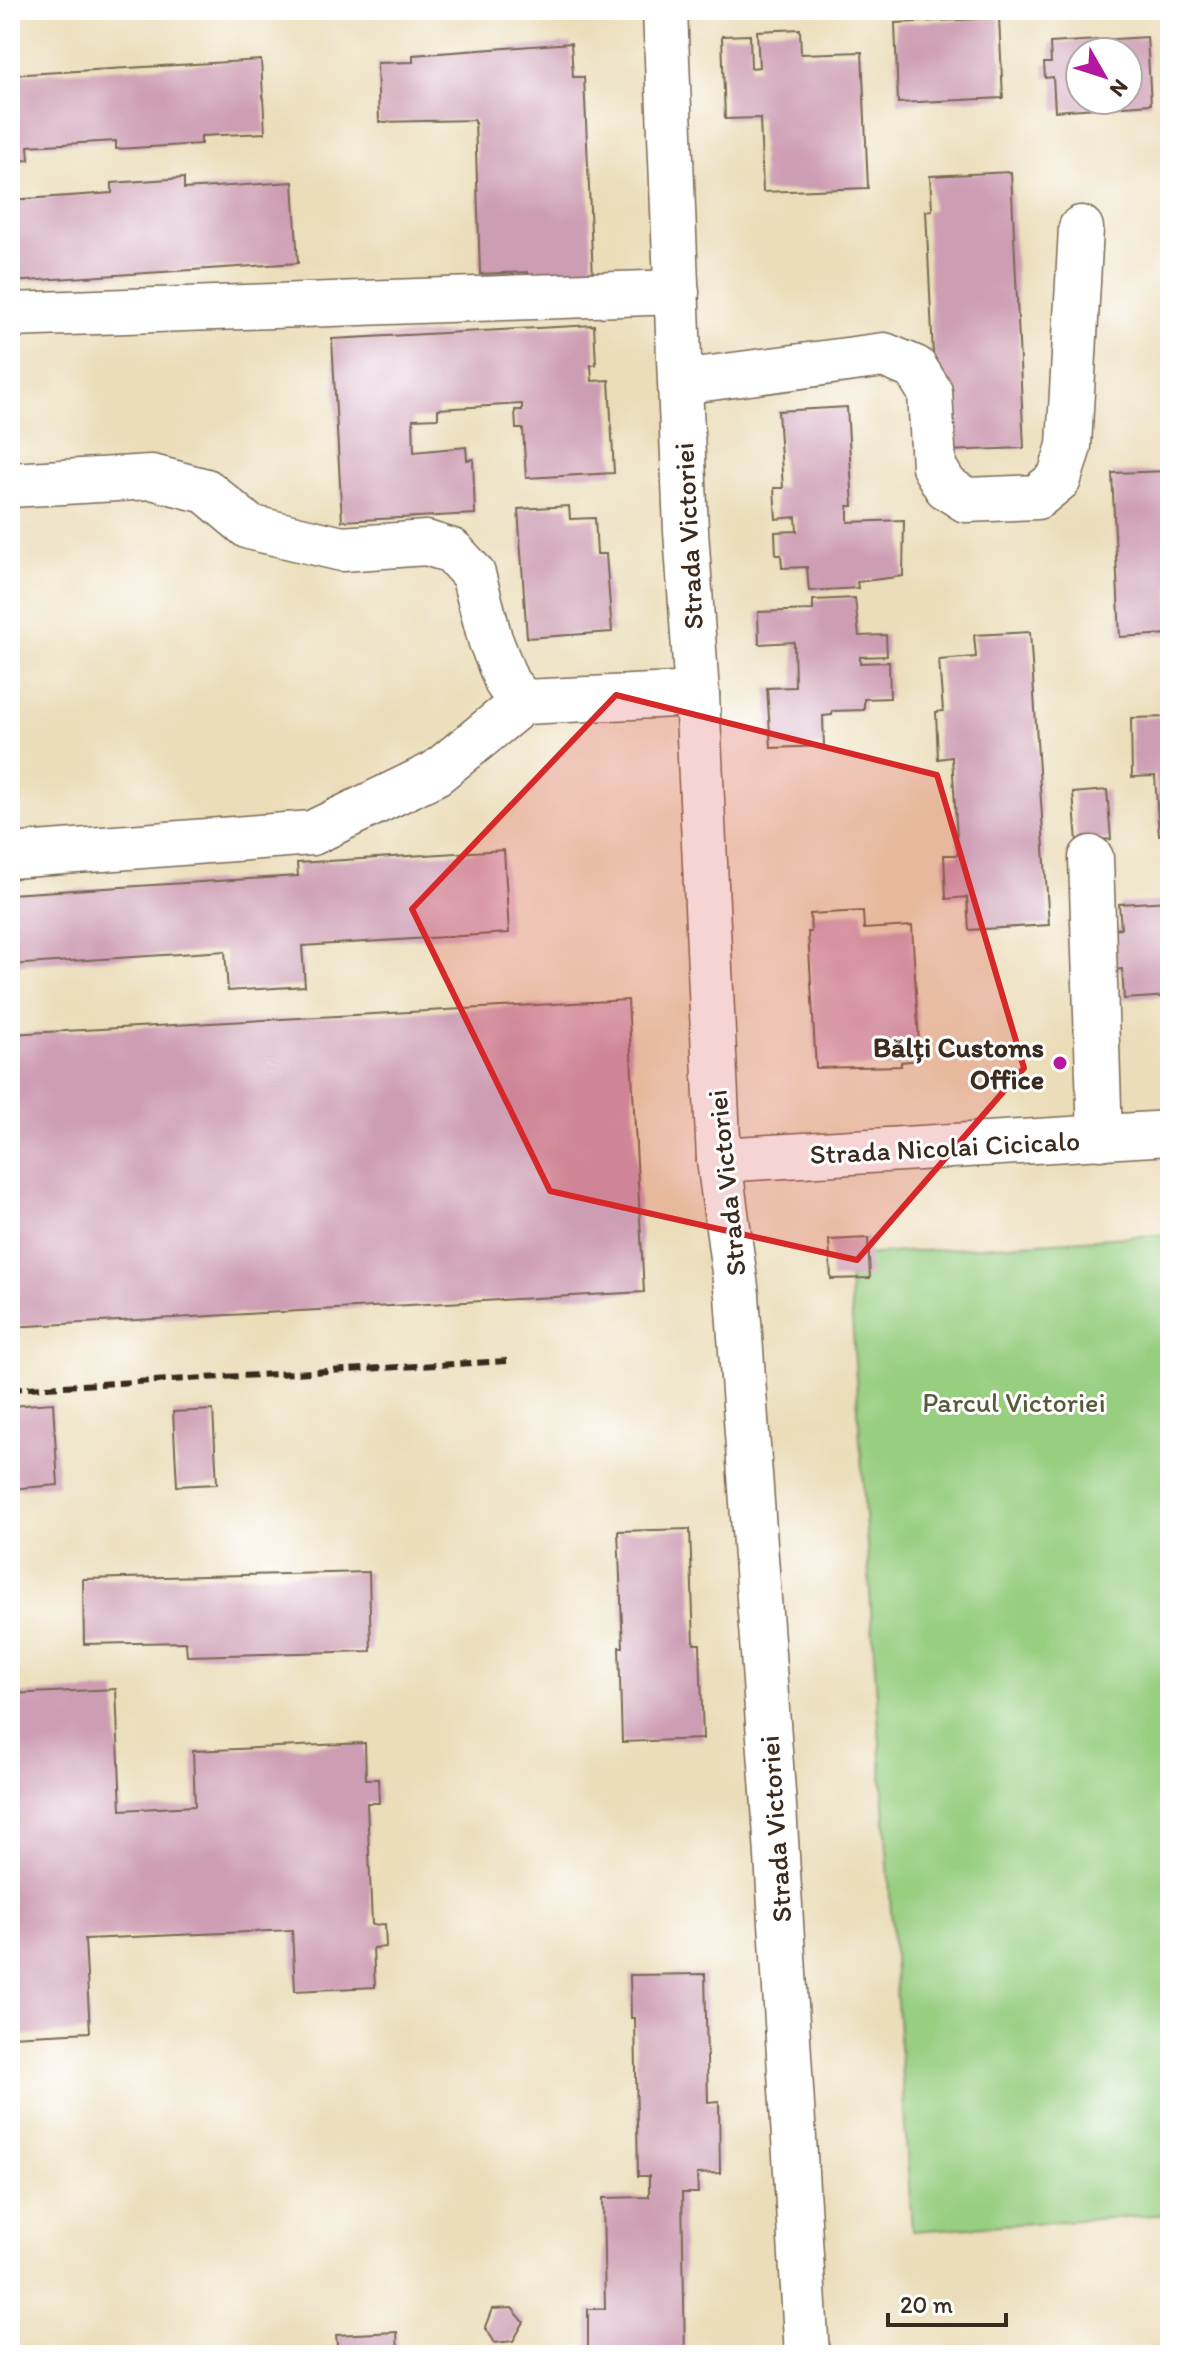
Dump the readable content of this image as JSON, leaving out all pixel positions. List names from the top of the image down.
{
  "streets": {
    "street": ["Strada Victoriei", "Strada Nicolai Cicicalo"]
  },
  "crossings": [
    ["Strada Victoriei", "Strada Nicolai Cicicalo"]
  ],
  "parks": ["Parcul Victoriei"],
  "places": ["Bălți Customs Office"],
  "scale_bar": "20 m",
  "north": "bottom right"
}
